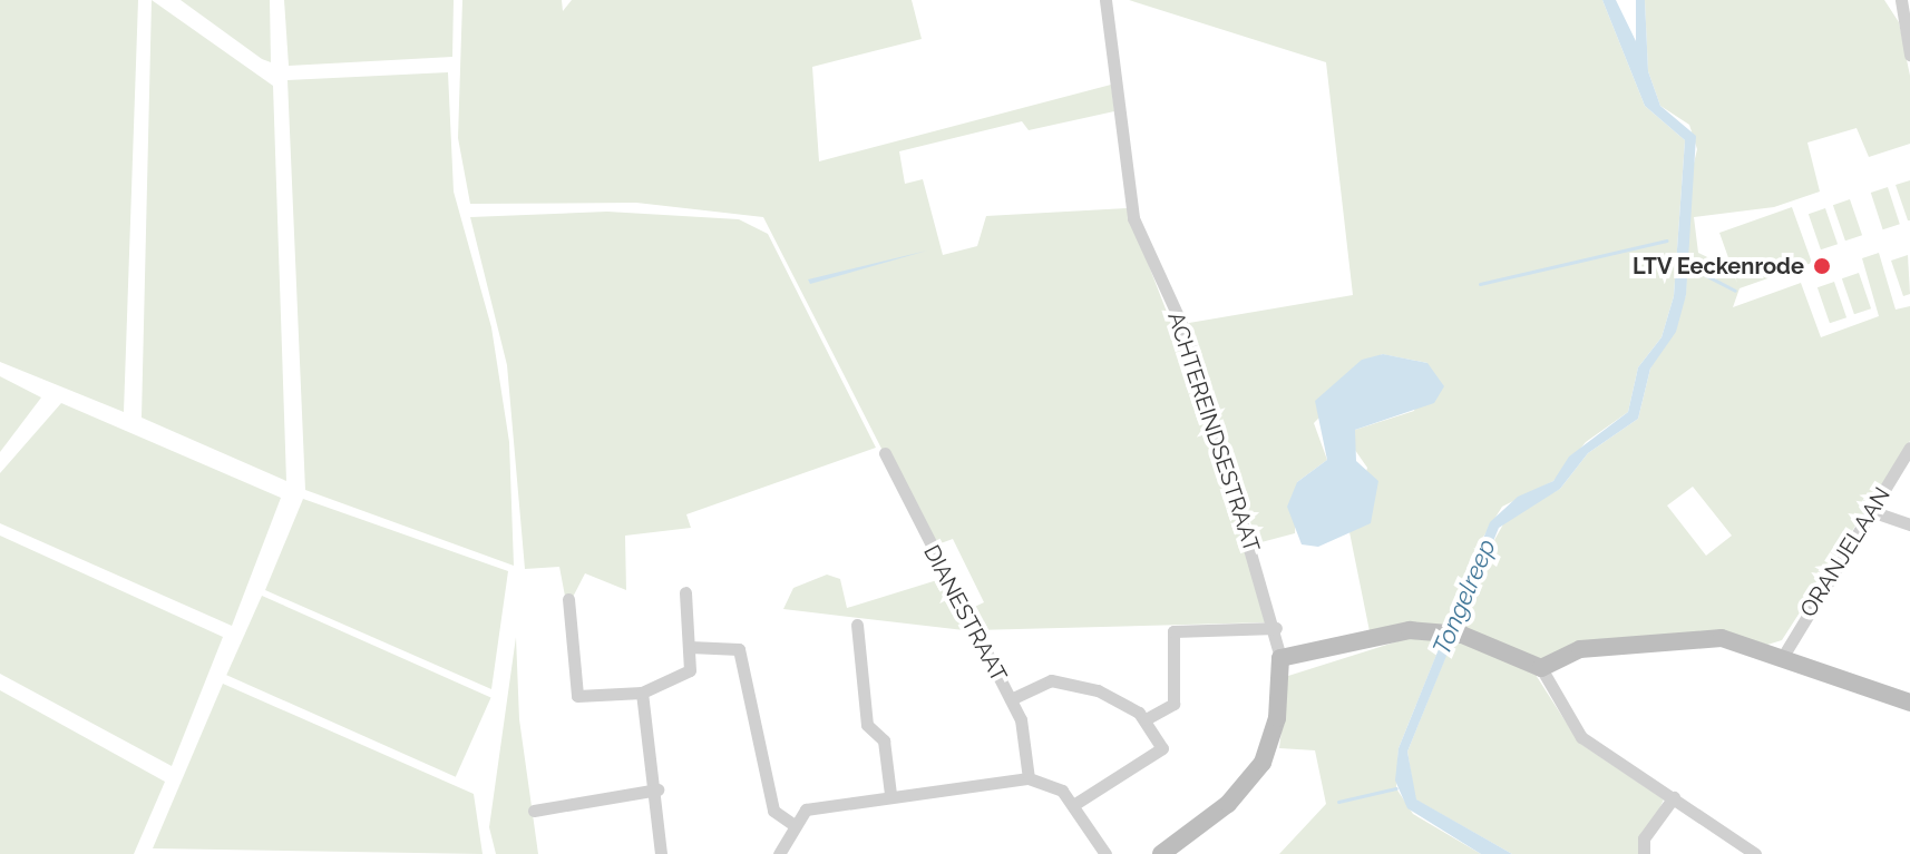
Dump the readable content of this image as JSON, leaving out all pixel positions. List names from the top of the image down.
{
  "streets": {
    "street": ["ACHTEREINDSESTRAAT", "ORANJELAAN", "DIANESTRAAT"]
  },
  "water": ["Tongelreep"],
  "places": ["LTV Eeckenrode"]
}
